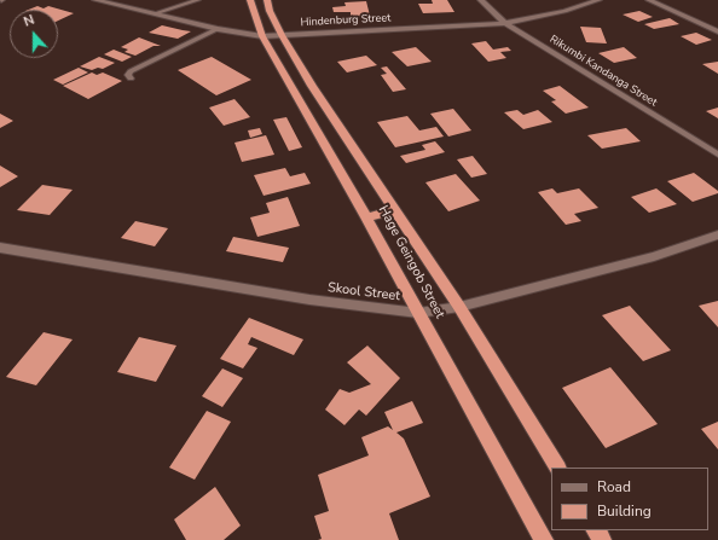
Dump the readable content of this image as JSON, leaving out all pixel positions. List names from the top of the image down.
{
  "streets": {
    "highway": ["Hage Geingob Street"],
    "street": ["Hindenburg Street", "Rikumbi Kandanga Street", "Skool Street"]
  },
  "crossings": [
    ["Hindenburg Street", "Rikumbi Kandanga Street"],
    ["Hindenburg Street", "Hage Geingob Street"],
    ["Hage Geingob Street", "Skool Street"]
  ],
  "legend": ["Road", "Building"],
  "north": "top"
}
